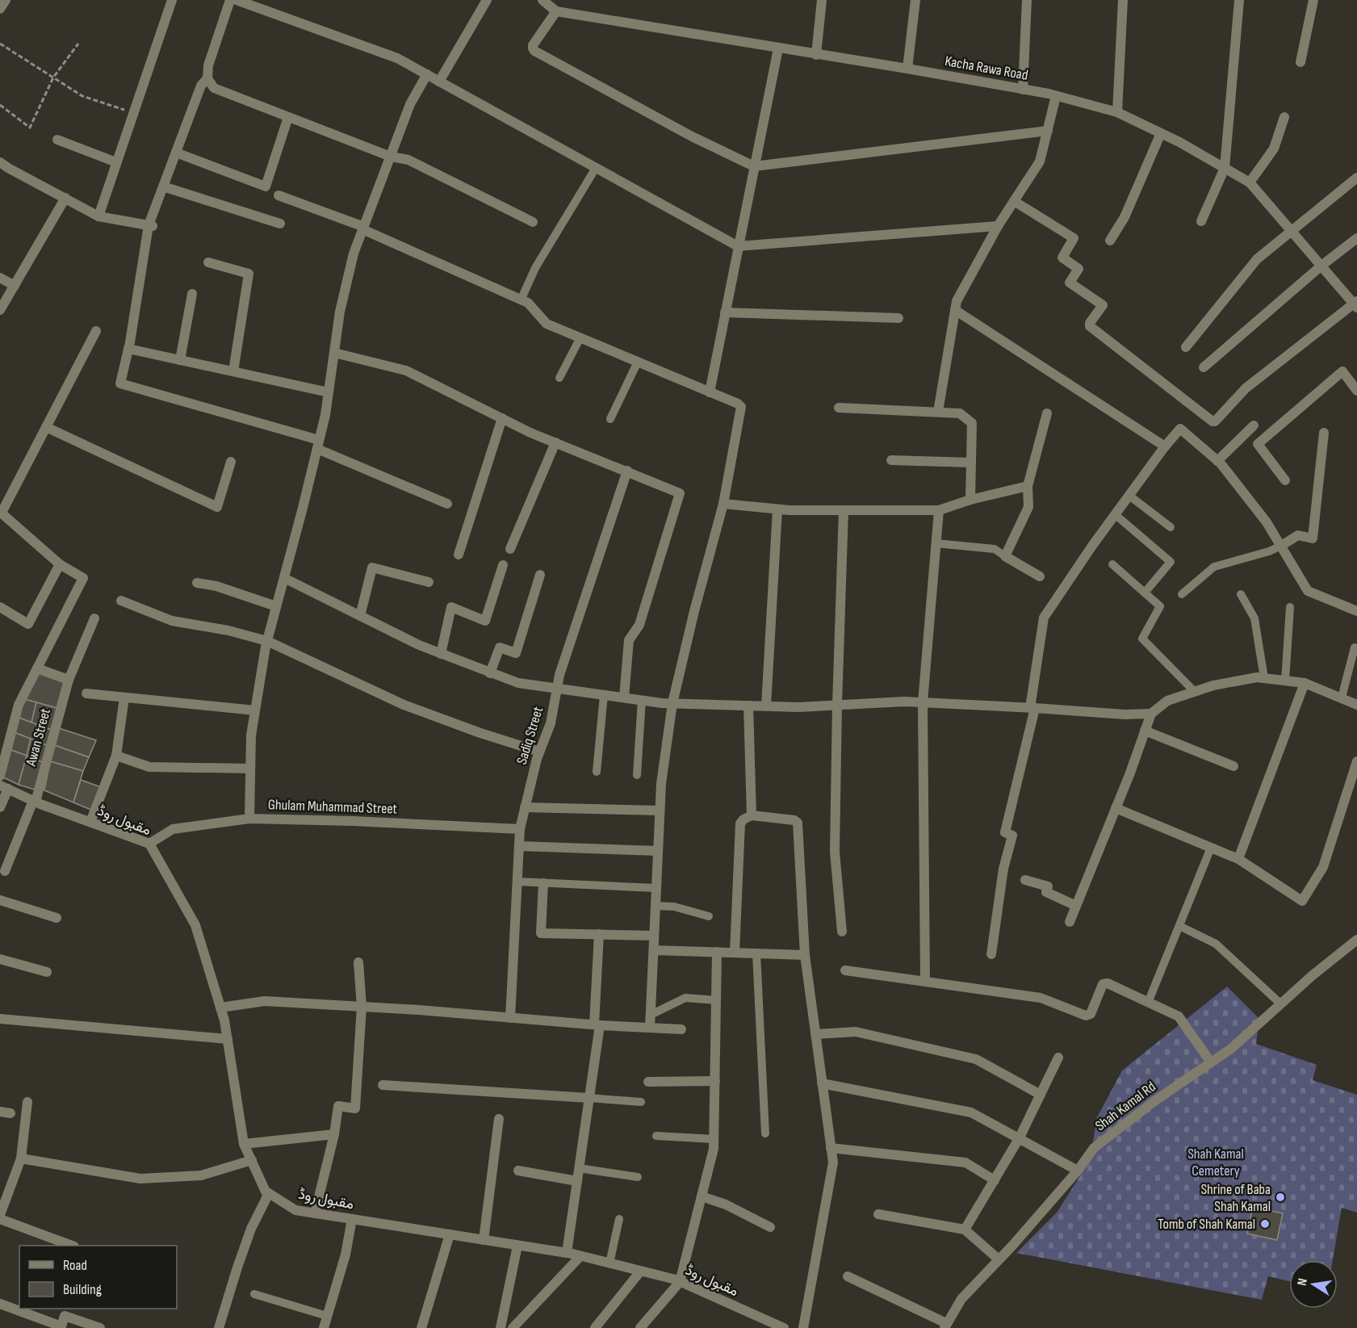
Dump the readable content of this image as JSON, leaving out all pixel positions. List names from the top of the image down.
{
  "streets": {
    "street": [
      "Kacha Rawa Road",
      "Sadiq Street",
      "Awan Street",
      "Ghulam Muhammad Street",
      "مقبول روڈ",
      "Shah Kamal Rd"
    ]
  },
  "crossings": [
    ["Sadiq Street", "Ghulam Muhammad Street"],
    ["Awan Street", "مقبول روڈ"],
    ["Ghulam Muhammad Street", "مقبول روڈ"]
  ],
  "parks": ["Shah Kamal Cemetery"],
  "places": ["Shrine of Baba Shah Kamal", "Tomb of Shah Kamal"],
  "legend": ["Road", "Building"],
  "north": "left"
}
